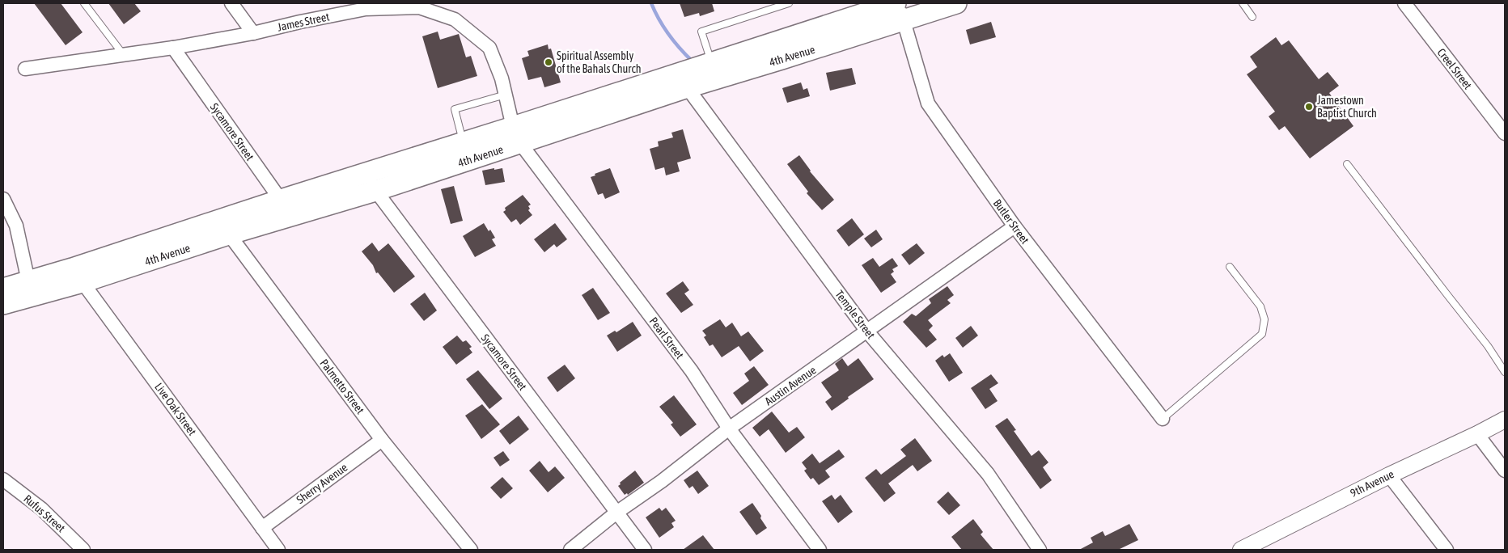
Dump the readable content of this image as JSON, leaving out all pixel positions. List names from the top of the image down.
{
  "streets": {
    "main road": ["4th Avenue"],
    "street": [
      "James Street",
      "Creel Street",
      "Sycamore Street",
      "Butler Street",
      "Temple Street",
      "Pearl Street",
      "Austin Avenue",
      "Palmetto Street",
      "Live Oak Street",
      "Sherry Avenue",
      "9th Avenue",
      "Rufus Street"
    ]
  },
  "crossings": [
    ["James Street", "4th Avenue"],
    ["James Street", "Sycamore Street"],
    ["James Street", "Pearl Street"],
    ["4th Avenue", "Sycamore Street"],
    ["4th Avenue", "Butler Street"],
    ["4th Avenue", "Temple Street"],
    ["4th Avenue", "Pearl Street"],
    ["4th Avenue", "Palmetto Street"],
    ["4th Avenue", "Live Oak Street"],
    ["Sycamore Street", "Austin Avenue"],
    ["Butler Street", "Austin Avenue"],
    ["Temple Street", "Austin Avenue"],
    ["Pearl Street", "Austin Avenue"],
    ["Palmetto Street", "Sherry Avenue"],
    ["Live Oak Street", "Sherry Avenue"]
  ],
  "places": ["Spiritual Assembly of the Bahals Church", "Jamestown Baptist Church"]
}
